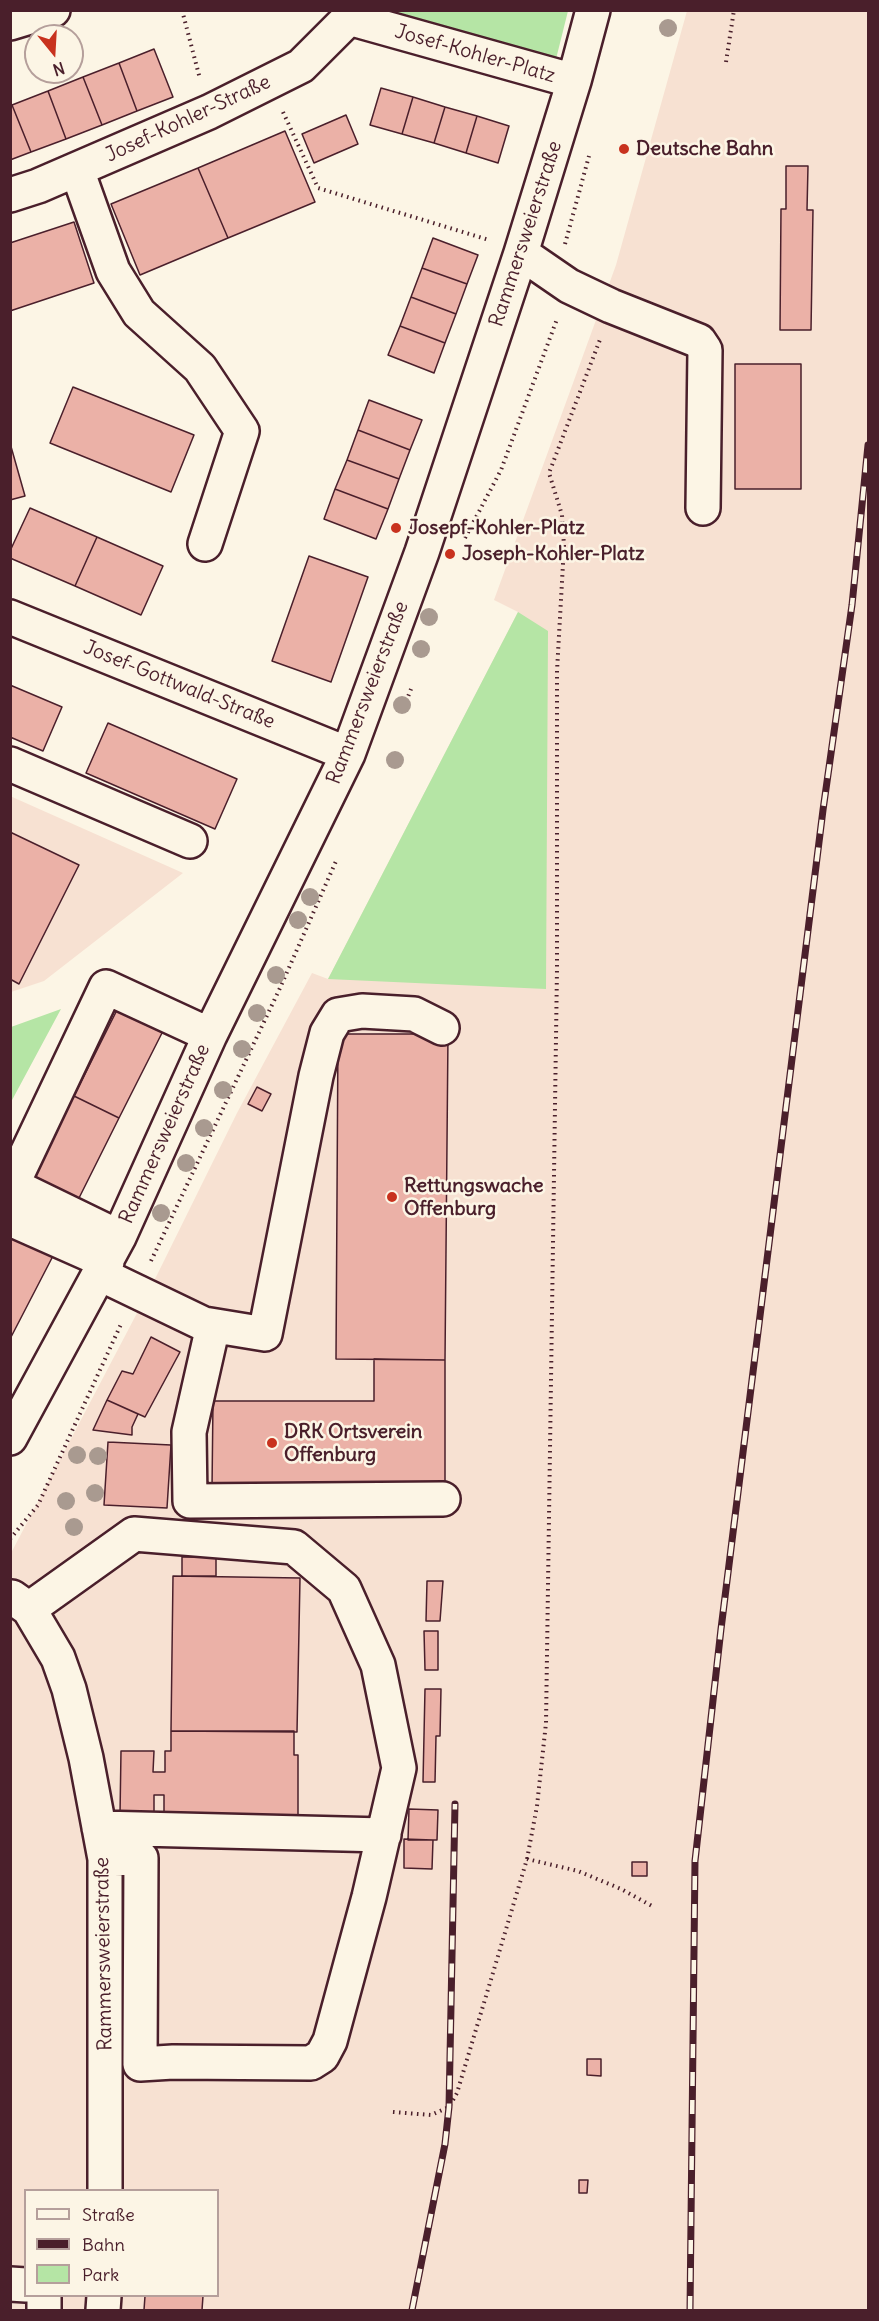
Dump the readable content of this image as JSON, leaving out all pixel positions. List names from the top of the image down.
{
  "streets": {
    "street": [
      "Josef-Kohler-Platz",
      "Josef-Kohler-Straße",
      "Rammersweierstraße",
      "Josef-Gottwald-Straße"
    ]
  },
  "crossings": [
    ["Josef-Kohler-Platz", "Josef-Kohler-Straße"],
    ["Josef-Kohler-Platz", "Rammersweierstraße"],
    ["Rammersweierstraße", "Josef-Gottwald-Straße"]
  ],
  "places": [
    "Deutsche Bahn",
    "Josepf-Kohler-Platz",
    "Joseph-Kohler-Platz",
    "Rettungswache Offenburg",
    "DRK Ortsverein Offenburg"
  ],
  "legend": ["Straße", "Bahn", "Park"],
  "north": "bottom"
}
